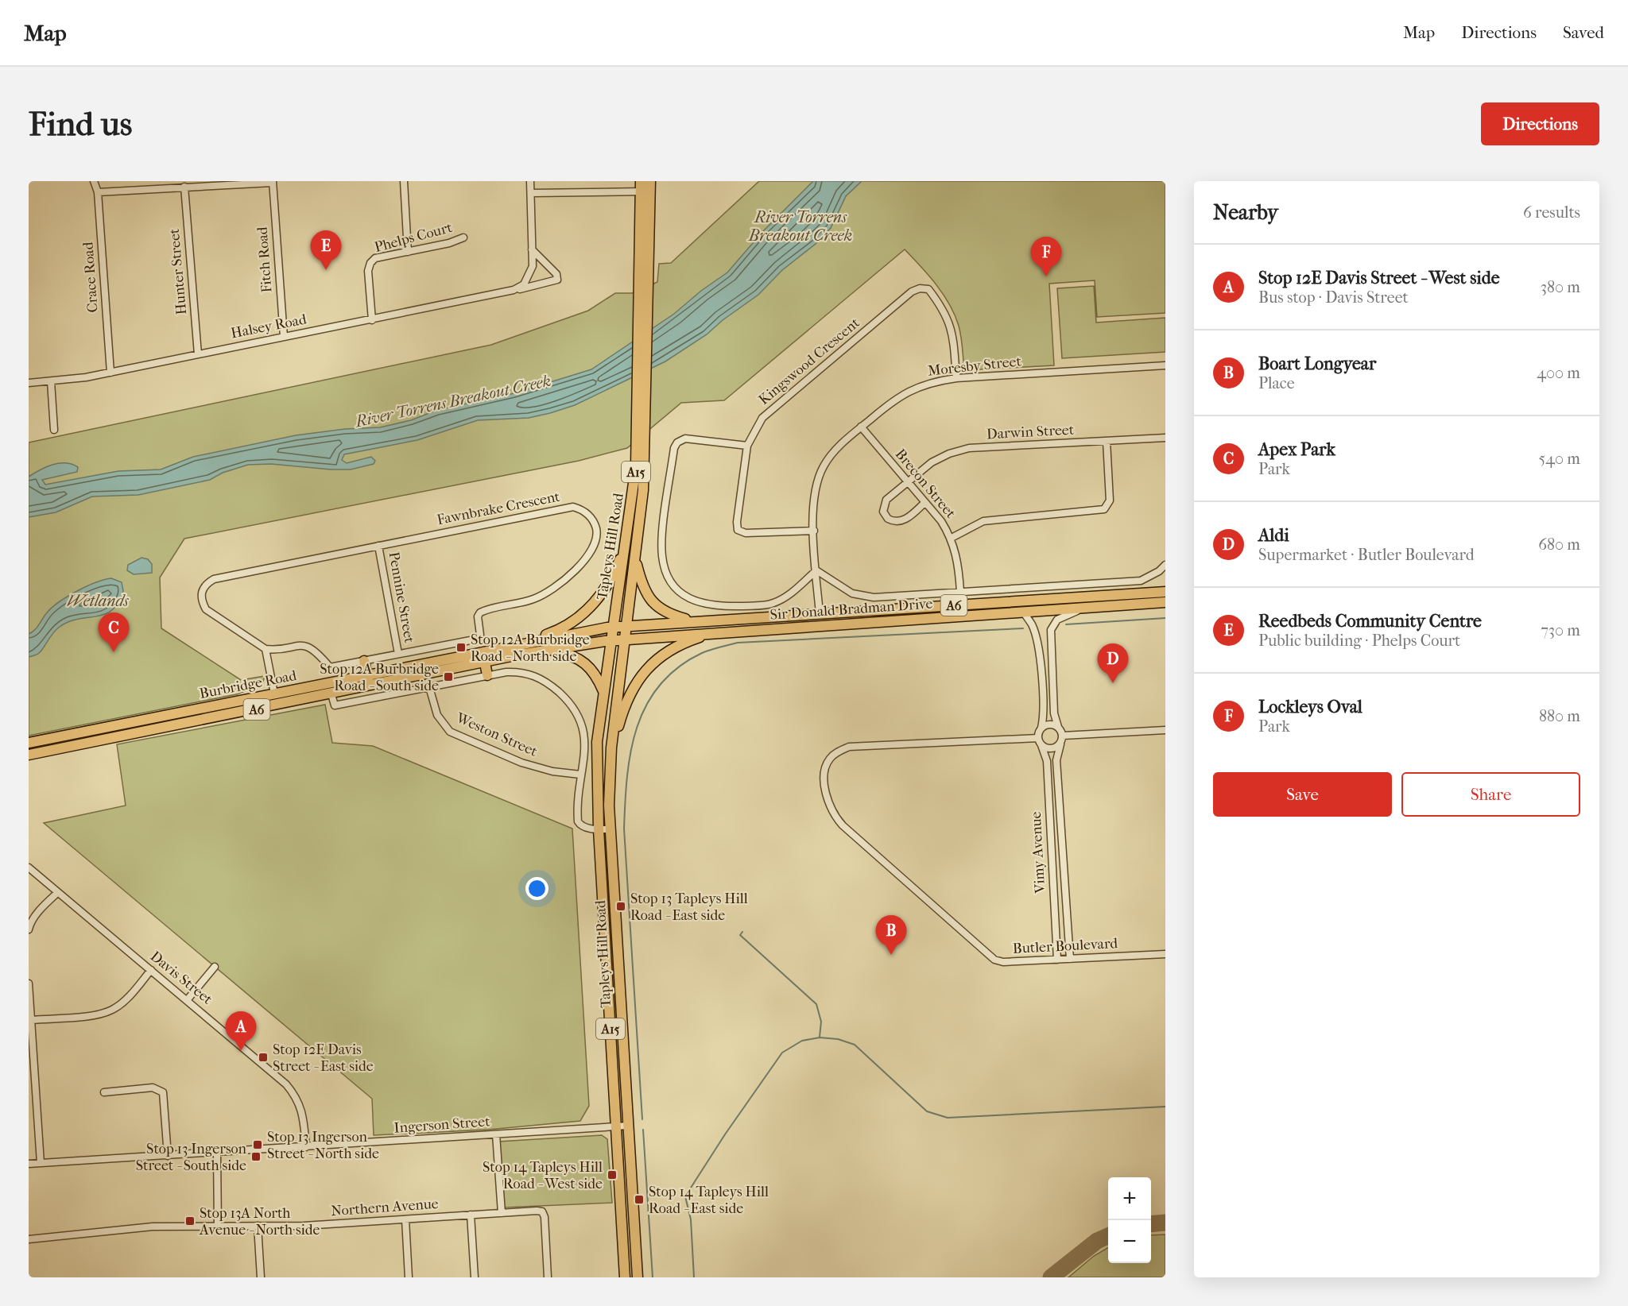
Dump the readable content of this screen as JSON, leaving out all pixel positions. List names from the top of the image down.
{
  "streets": {
    "main road": [
      "A15",
      "Tapleys Hill Road",
      "A6",
      "Sir Donald Bradman Drive",
      "Burbridge Road"
    ],
    "street": [
      "Phelps Court",
      "Fitch Road",
      "Hunter Street",
      "Crace Road",
      "Halsey Road",
      "Kingswood Crescent",
      "Moresby Street",
      "Darwin Street",
      "Brecon Street",
      "Fawnbrake Crescent",
      "Pennine Street",
      "Weston Street",
      "Vimy Avenue",
      "Butler Boulevard",
      "Davis Street",
      "Ingerson Street",
      "Northern Avenue"
    ]
  },
  "crossings": [
    ["Phelps Court", "Halsey Road"],
    ["Fitch Road", "Halsey Road"],
    ["Hunter Street", "Halsey Road"],
    ["Crace Road", "Halsey Road"],
    ["Kingswood Crescent", "Moresby Street"],
    ["Moresby Street", "Brecon Street"],
    ["Moresby Street", "Sir Donald Bradman Drive"],
    ["Darwin Street", "Brecon Street"],
    ["Brecon Street", "Sir Donald Bradman Drive"],
    ["Fawnbrake Crescent", "Pennine Street"],
    ["Tapleys Hill Road", "A6"],
    ["Tapleys Hill Road", "Sir Donald Bradman Drive"],
    ["Tapleys Hill Road", "Burbridge Road"],
    ["Tapleys Hill Road", "Ingerson Street"],
    ["A6", "Sir Donald Bradman Drive"],
    ["A6", "Burbridge Road"],
    ["Vimy Avenue", "Butler Boulevard"],
    ["Davis Street", "Ingerson Street"]
  ],
  "water": ["River Torrens Breakout Creek", "Wetlands"],
  "places": {
    "transit": [
      "Stop 12A Burbridge Road - North side",
      "Stop 12A Burbridge Road - South side",
      "Stop 13 Tapleys Hill Road - East side",
      "Stop 12E Davis Street - East side",
      "Stop 13 Ingerson Street - North side",
      "Stop 13 Ingerson Street - South side",
      "Stop 14 Tapleys Hill Road - West side",
      "Stop 14 Tapleys Hill Road - East side",
      "Stop 13A North Avenue - North side"
    ]
  },
  "page": {
    "header": "Map",
    "nav": ["Map", "Directions", "Saved"],
    "buttons": [
      "Directions",
      ["Save", "Share"]
    ],
    "title": "Find us",
    "heading": ["Nearby", "6 results"],
    "pins": [
      "E",
      "F",
      "C",
      "D",
      "B",
      "A"
    ],
    "list": [
      {
        "mark": "A",
        "name": "Stop 12E Davis Street - West side",
        "note": "Bus stop · Davis Street",
        "value": "380 m"
      },
      {
        "mark": "B",
        "name": "Boart Longyear",
        "note": "Place",
        "value": "400 m"
      },
      {
        "mark": "C",
        "name": "Apex Park",
        "note": "Park",
        "value": "540 m"
      },
      {
        "mark": "D",
        "name": "Aldi",
        "note": "Supermarket · Butler Boulevard",
        "value": "680 m"
      },
      {
        "mark": "E",
        "name": "Reedbeds Community Centre",
        "note": "Public building · Phelps Court",
        "value": "730 m"
      },
      {
        "mark": "F",
        "name": "Lockleys Oval",
        "note": "Park",
        "value": "880 m"
      }
    ],
    "map_buttons": ["+", "−"]
  }
}
